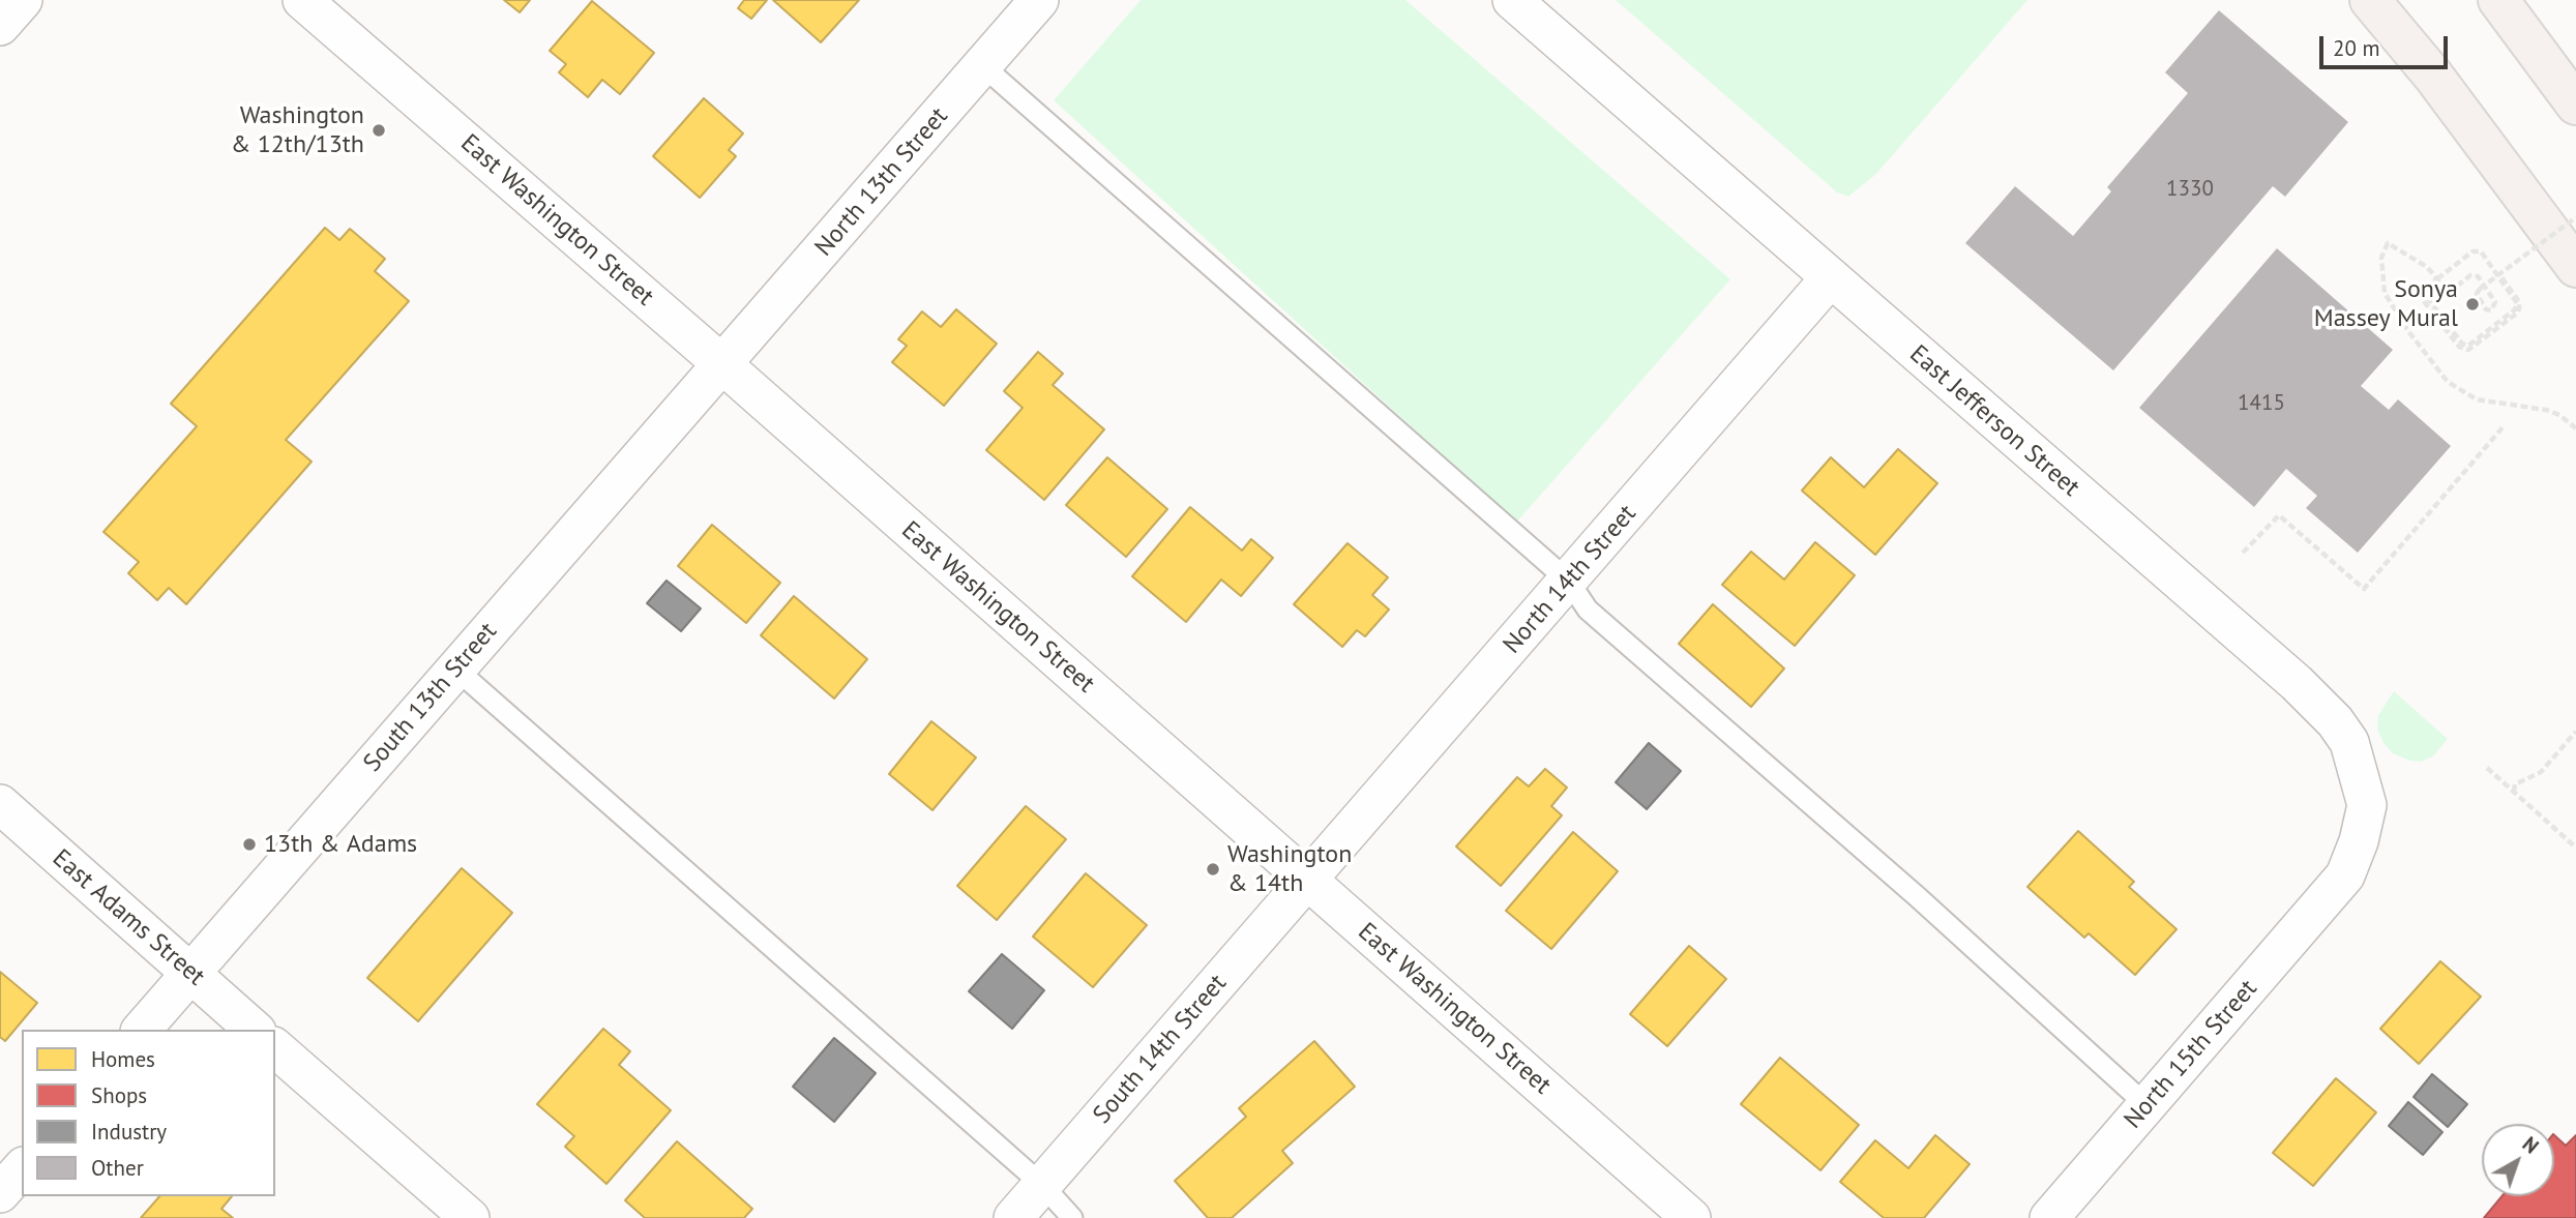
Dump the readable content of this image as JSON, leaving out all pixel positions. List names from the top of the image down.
{
  "streets": {
    "street": [
      "North 13th Street",
      "East Washington Street",
      "East Jefferson Street",
      "North 14th Street",
      "South 13th Street",
      "East Adams Street",
      "South 14th Street",
      "North 15th Street"
    ]
  },
  "crossings": [
    ["North 13th Street", "East Washington Street"],
    ["North 13th Street", "South 13th Street"],
    ["East Washington Street", "North 14th Street"],
    ["East Washington Street", "South 13th Street"],
    ["East Washington Street", "South 14th Street"],
    ["East Jefferson Street", "North 14th Street"],
    ["East Jefferson Street", "North 15th Street"],
    ["North 14th Street", "South 14th Street"],
    ["South 13th Street", "East Adams Street"]
  ],
  "places": [
    "Washington & 12th/13th",
    "Sonya Massey Mural",
    "13th & Adams",
    "Washington & 14th"
  ],
  "house_numbers": ["1330", "1415"],
  "legend": [
    "Homes",
    "Shops",
    "Industry",
    "Other"
  ],
  "scale_bar": "20 m",
  "north": "top right"
}
